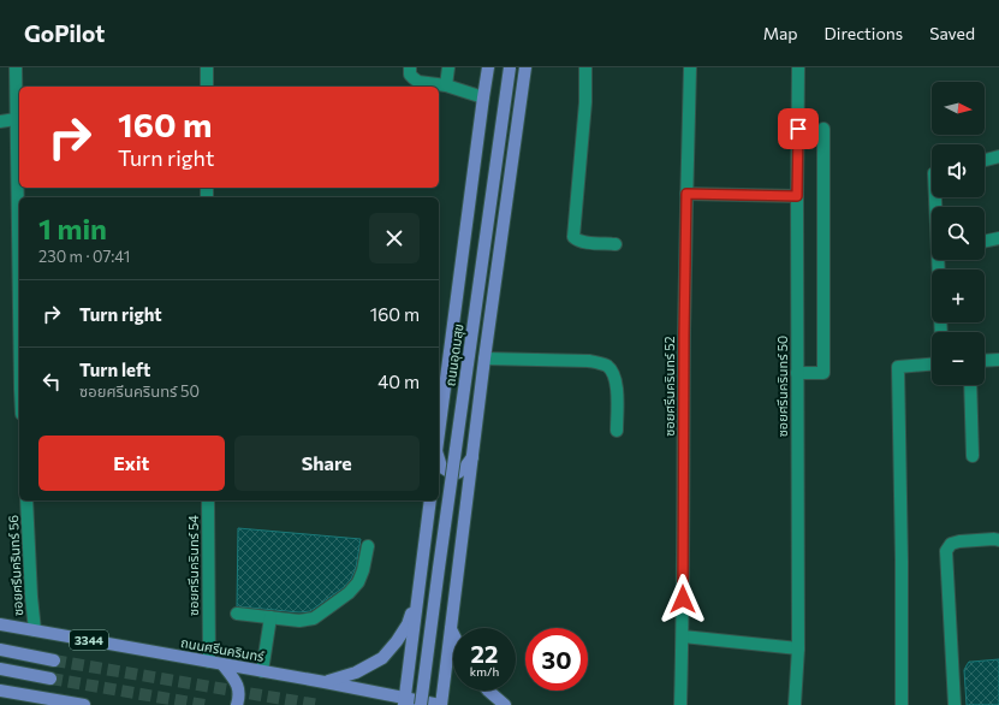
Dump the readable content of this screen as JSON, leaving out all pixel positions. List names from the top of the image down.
{
  "streets": {
    "main road": ["ถนนอุดมสุข", "3344", "ถนนศรีนครินทร์"],
    "street": [
      "ซอยศรีนครินทร์ 52",
      "ซอยศรีนครินทร์ 50",
      "ซอยศรีนครินทร์ 56",
      "ซอยศรีนครินทร์ 54"
    ]
  },
  "crossings": [
    ["ซอยศรีนครินทร์ 56", "ถนนศรีนครินทร์"],
    ["ซอยศรีนครินทร์ 54", "ถนนศรีนครินทร์"]
  ],
  "north": "right",
  "page": {
    "header": "GoPilot",
    "nav": ["Map", "Directions", "Saved"],
    "map_buttons": ["+", "−"],
    "turn": ["160 m", "Turn right"],
    "heading": ["1 min", "230 m · 07:41"],
    "list": [
      {
        "name": "Turn right",
        "value": "160 m"
      },
      {
        "name": "Turn left",
        "note": "ซอยศรีนครินทร์ 50",
        "value": "40 m"
      }
    ],
    "buttons": ["Exit", "Share"],
    "speed": "22 km/h",
    "limit": "30"
  }
}
